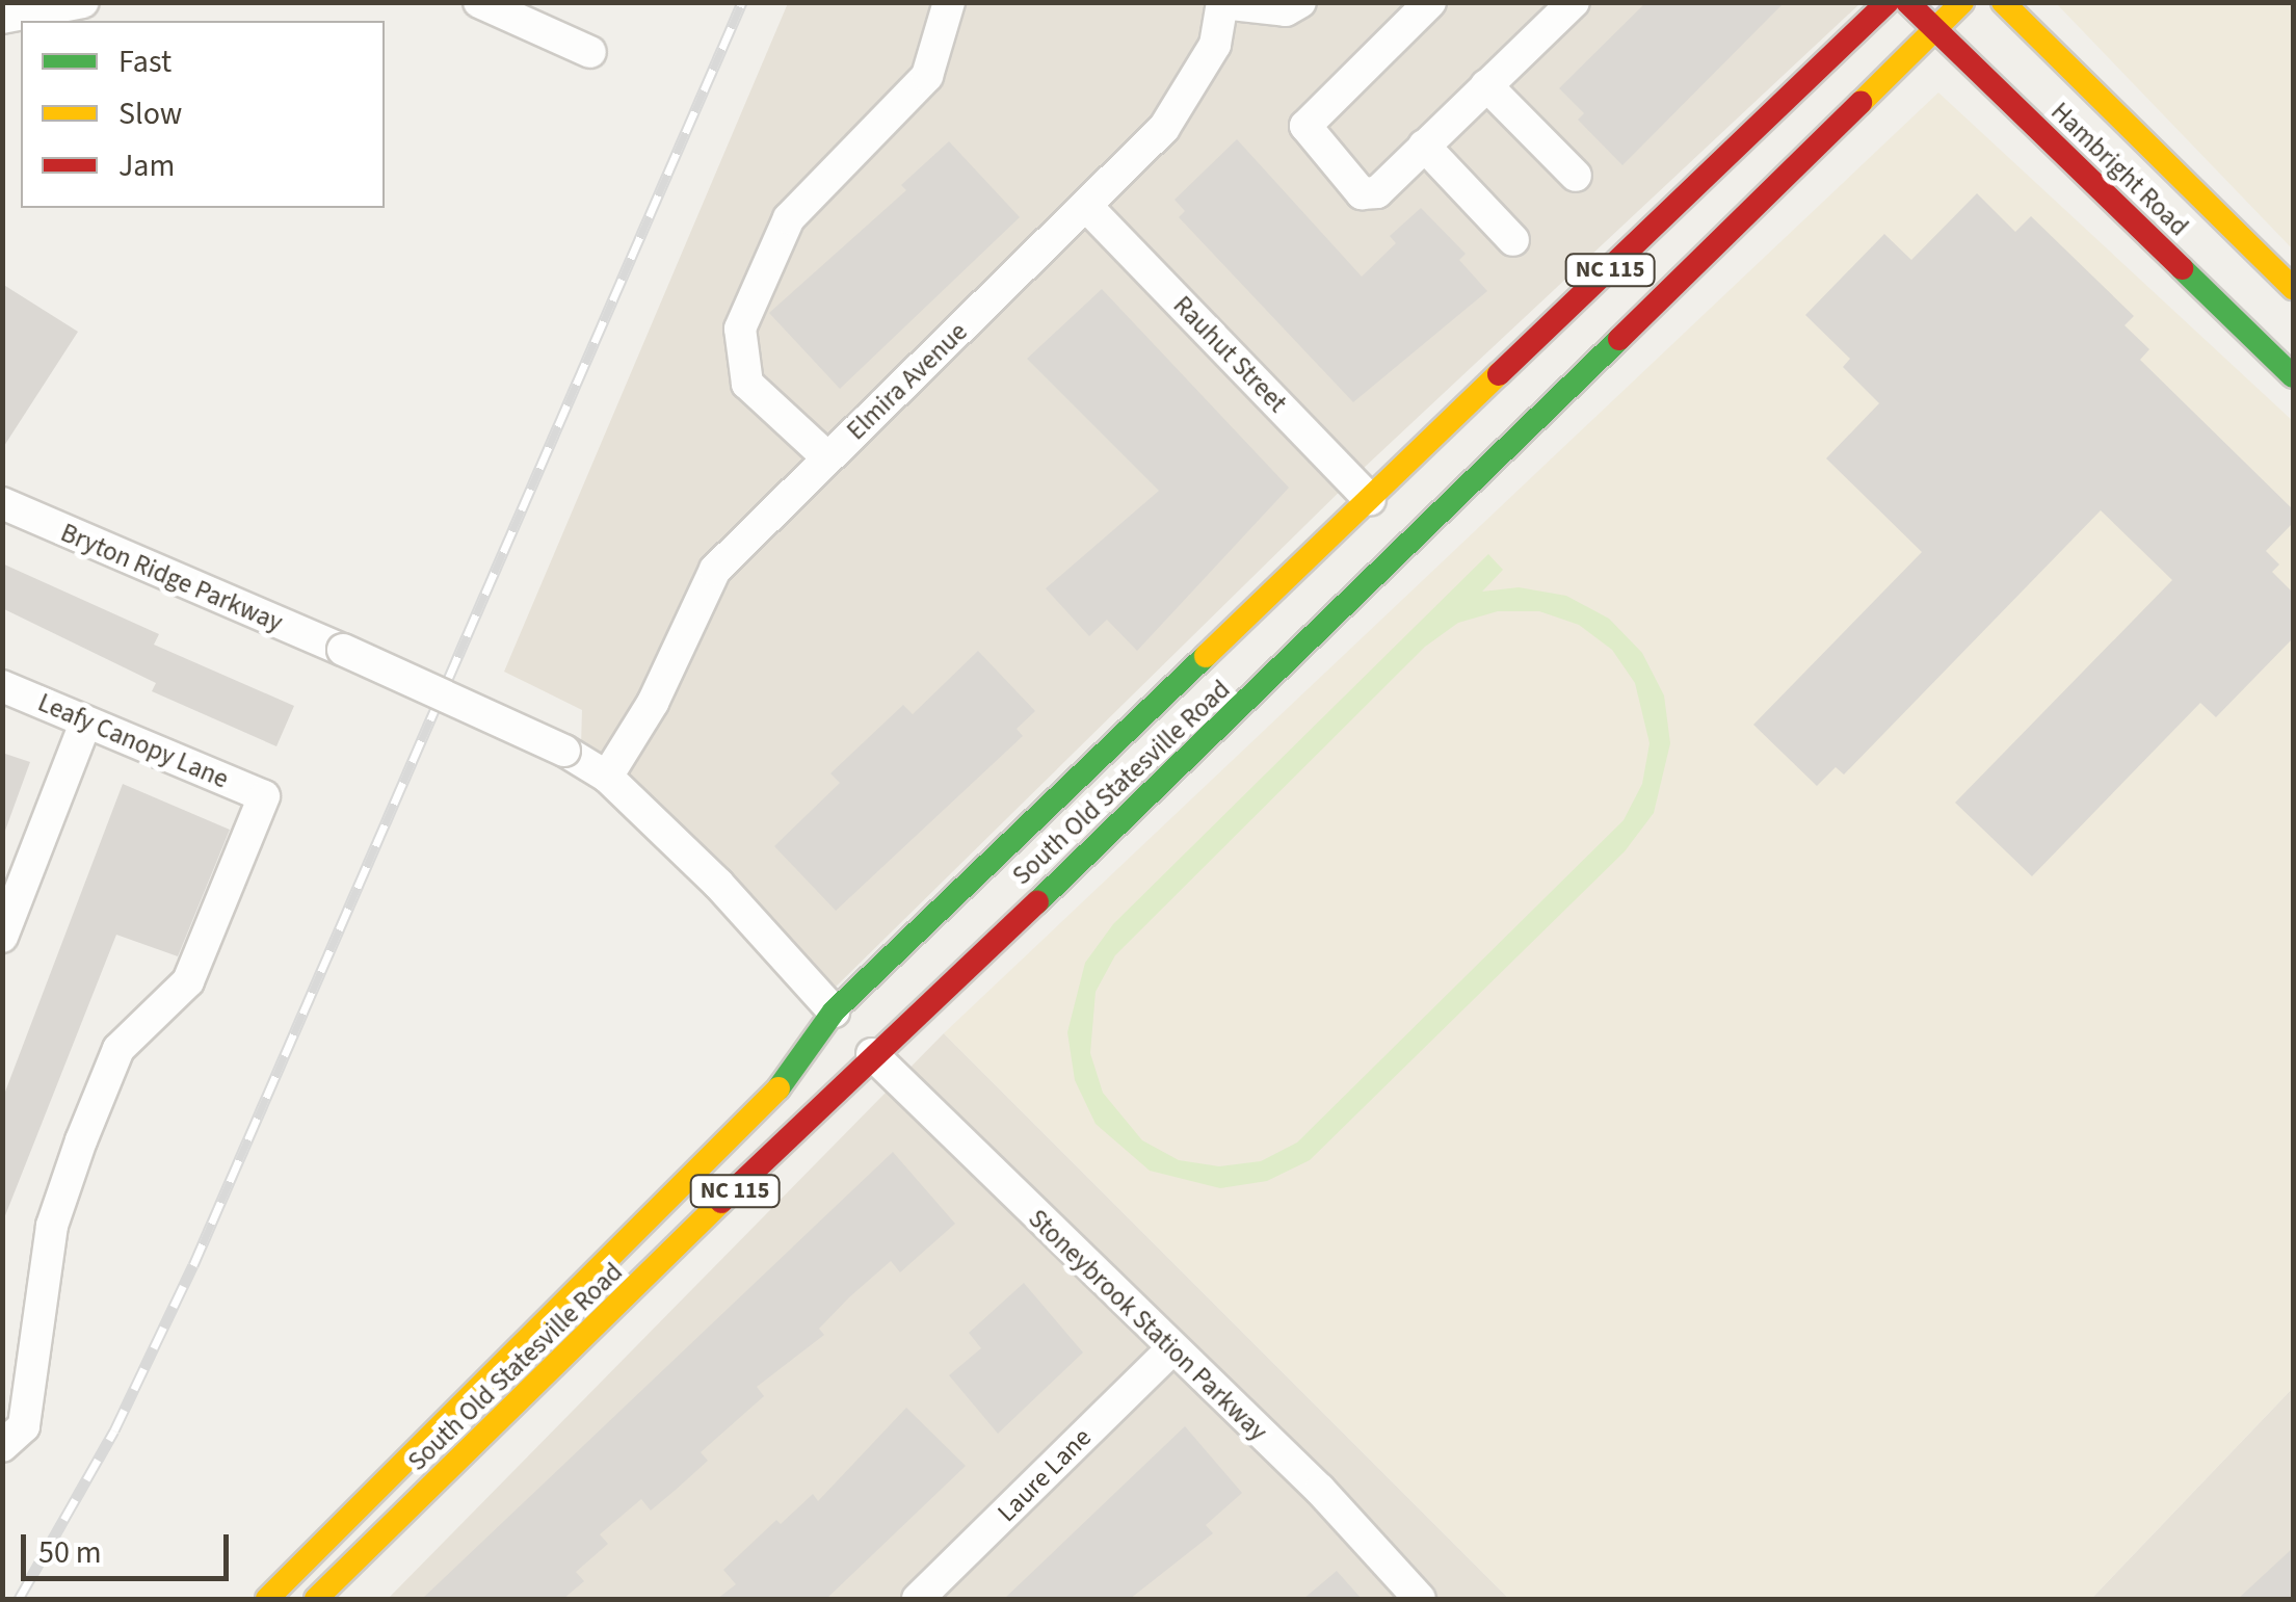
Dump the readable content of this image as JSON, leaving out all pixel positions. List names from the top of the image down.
{
  "streets": {
    "main road": ["Hambright Road", "NC 115", "South Old Statesville Road"],
    "street": [
      "Rauhut Street",
      "Elmira Avenue",
      "Bryton Ridge Parkway",
      "Leafy Canopy Lane",
      "Stoneybrook Station Parkway",
      "Laure Lane"
    ]
  },
  "crossings": [
    ["Hambright Road", "South Old Statesville Road"],
    ["Rauhut Street", "Elmira Avenue"],
    ["Rauhut Street", "South Old Statesville Road"],
    ["Elmira Avenue", "Bryton Ridge Parkway"],
    ["Bryton Ridge Parkway", "South Old Statesville Road"],
    ["South Old Statesville Road", "Stoneybrook Station Parkway"],
    ["Stoneybrook Station Parkway", "Laure Lane"]
  ],
  "legend": ["Fast", "Slow", "Jam"],
  "scale_bar": "50 m"
}
